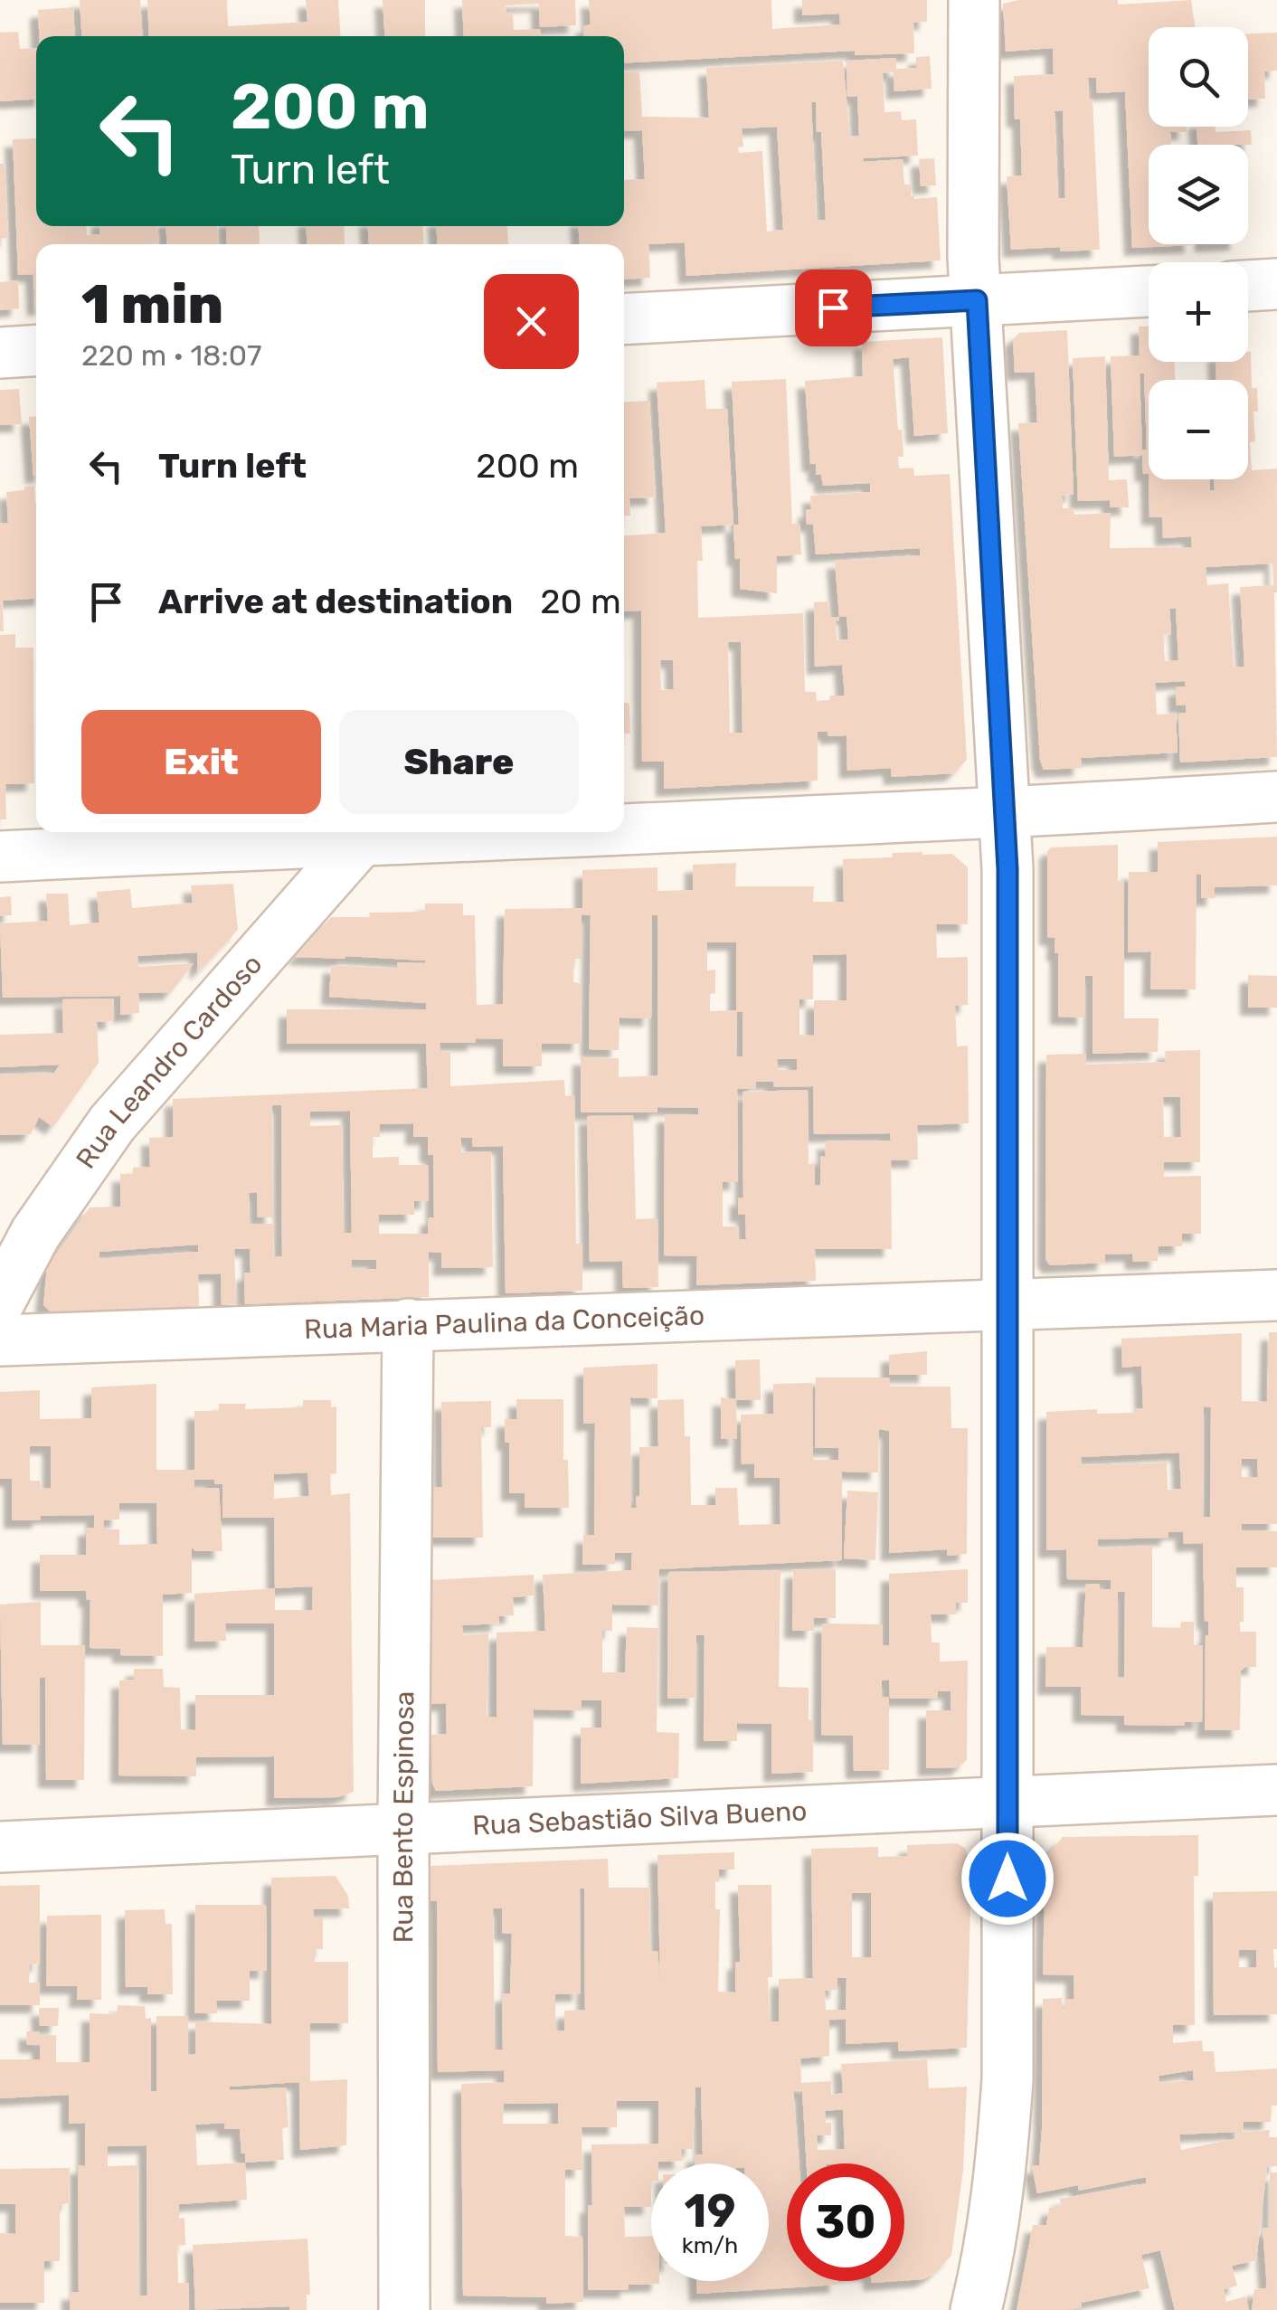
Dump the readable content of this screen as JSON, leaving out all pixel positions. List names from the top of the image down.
{
  "streets": {
    "street": [
      "Rua Leandro Cardoso",
      "Rua Maria Paulina da Conceição",
      "Rua Bento Espinosa",
      "Rua Sebastião Silva Bueno"
    ]
  },
  "crossings": [
    ["Rua Maria Paulina da Conceição", "Rua Bento Espinosa"],
    ["Rua Bento Espinosa", "Rua Sebastião Silva Bueno"]
  ],
  "page": {
    "map_buttons": ["+", "−"],
    "turn": ["200 m", "Turn left"],
    "heading": ["1 min", "220 m · 18:07"],
    "list": [
      {
        "name": "Turn left",
        "value": "200 m"
      },
      {
        "name": "Arrive at destination",
        "value": "20 m"
      }
    ],
    "buttons": ["Exit", "Share"],
    "speed": "19 km/h",
    "limit": "30"
  }
}
